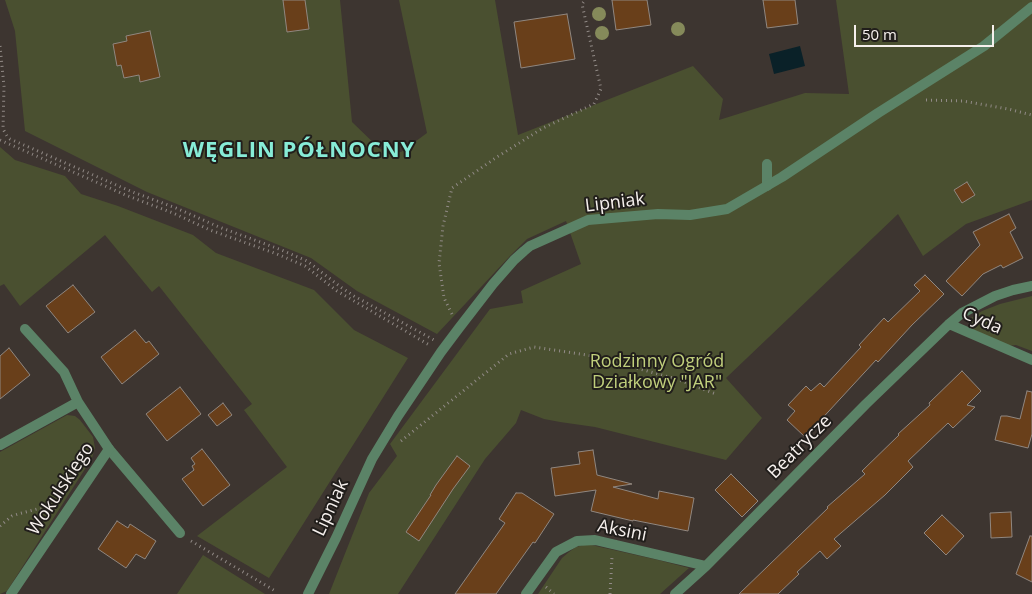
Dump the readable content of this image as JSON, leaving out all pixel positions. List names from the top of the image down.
{
  "streets": {
    "street": [
      "Lipniak",
      "Cyda",
      "Beatrycze",
      "Wokulskiego",
      "Aksini"
    ]
  },
  "crossings": [
    ["Cyda", "Beatrycze"],
    ["Beatrycze", "Aksini"]
  ],
  "districts": ["WĘGLIN PÓŁNOCNY"],
  "parks": ["Rodzinny Ogród Działkowy \"JAR\""],
  "scale_bar": "50 m"
}
